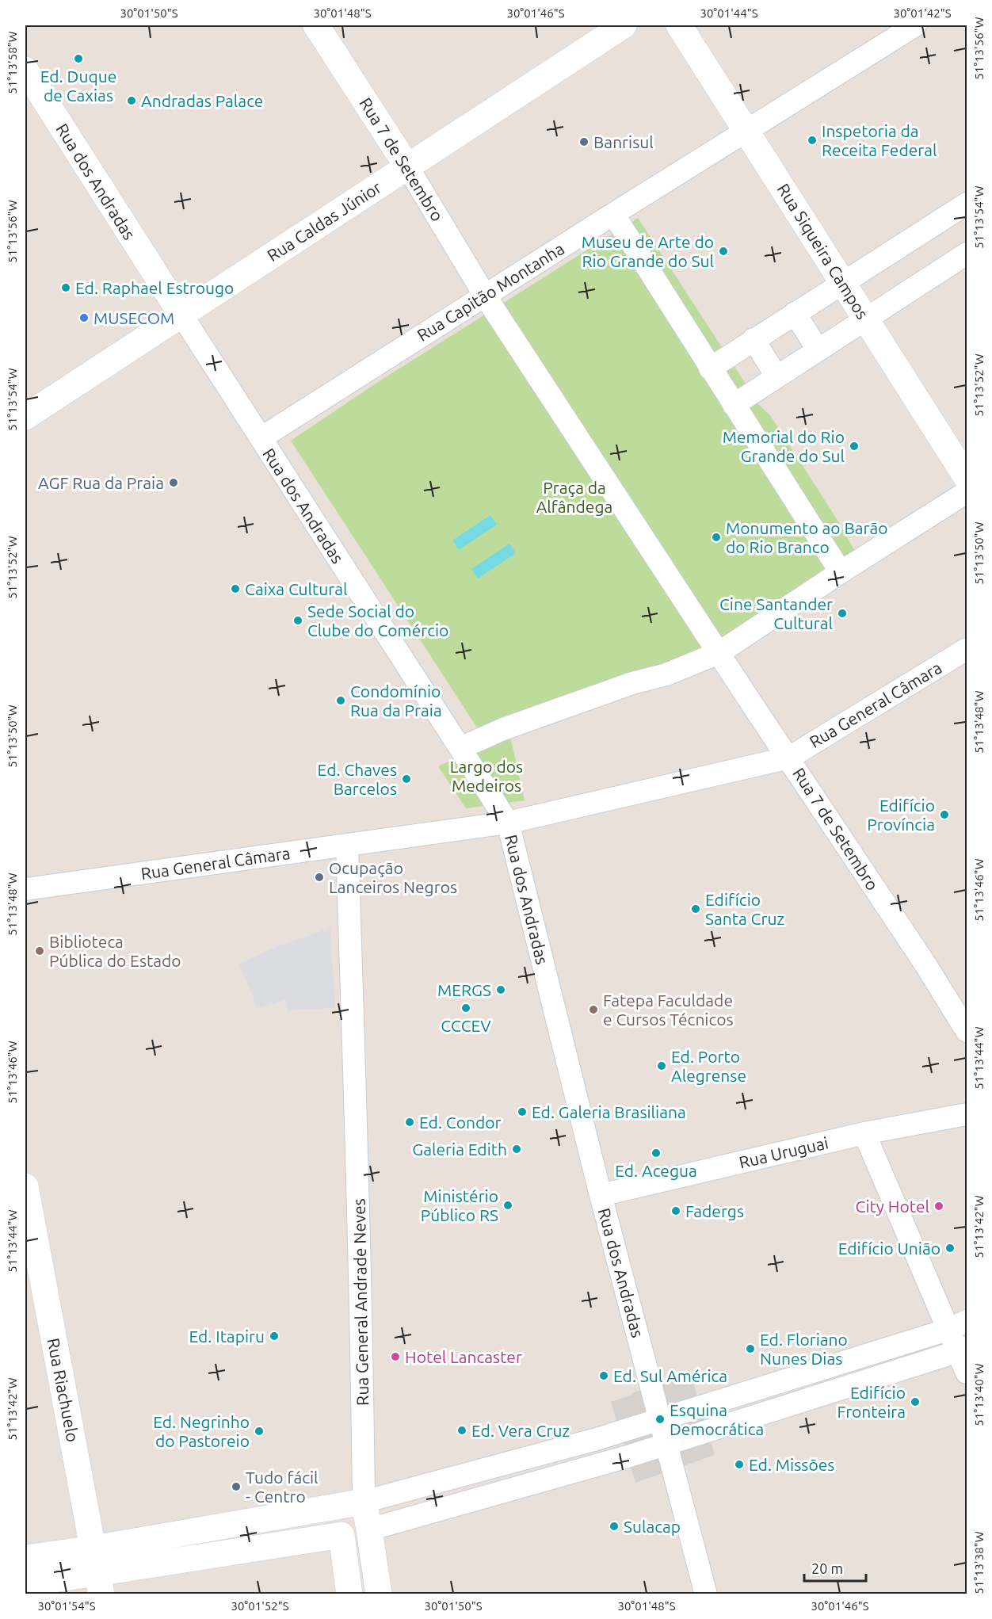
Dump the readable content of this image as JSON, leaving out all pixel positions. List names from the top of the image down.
{
  "streets": {
    "street": [
      "Rua 7 de Setembro",
      "Rua dos Andradas",
      "Rua Caldas Júnior",
      "Rua Siqueira Campos",
      "Rua Capitão Montanha",
      "Rua General Câmara",
      "Rua Uruguai",
      "Rua General Andrade Neves",
      "Rua Riachuelo"
    ]
  },
  "crossings": [
    ["Rua 7 de Setembro", "Rua Caldas Júnior"],
    ["Rua 7 de Setembro", "Rua Capitão Montanha"],
    ["Rua 7 de Setembro", "Rua General Câmara"],
    ["Rua dos Andradas", "Rua Caldas Júnior"],
    ["Rua dos Andradas", "Rua Capitão Montanha"],
    ["Rua dos Andradas", "Rua General Câmara"],
    ["Rua dos Andradas", "Rua Uruguai"],
    ["Rua Siqueira Campos", "Rua Capitão Montanha"],
    ["Rua General Câmara", "Rua General Andrade Neves"]
  ],
  "parks": ["Praça da Alfândega", "Largo dos Medeiros"],
  "places": [
    "Ed. Duque de Caxias",
    "Andradas Palace",
    "Inspetoria da Receita Federal",
    "Banrisul",
    "Museu de Arte do Rio Grande do Sul",
    "Ed. Raphael Estrougo",
    "MUSECOM",
    "Memorial do Rio Grande do Sul",
    "AGF Rua da Praia",
    "Monumento ao Barão do Rio Branco",
    "Caixa Cultural",
    "Cine Santander Cultural",
    "Sede Social do Clube do Comércio",
    "Condomínio Rua da Praia",
    "Ed. Chaves Barcelos",
    "Edifício Província",
    "Ocupação Lanceiros Negros",
    "Edifício Santa Cruz",
    "Biblioteca Pública do Estado",
    "MERGS",
    "CCCEV",
    "Fatepa Faculdade e Cursos Técnicos",
    "Ed. Porto Alegrense",
    "Ed. Galeria Brasiliana",
    "Ed. Condor",
    "Galeria Edith",
    "Ed. Acegua",
    "Ministério Público RS",
    "City Hotel",
    "Fadergs",
    "Edifício União",
    "Ed. Itapiru",
    "Ed. Floriano Nunes Dias",
    "Hotel Lancaster",
    "Ed. Sul América",
    "Edifício Fronteira",
    "Esquina Democrática",
    "Ed. Vera Cruz",
    "Ed. Negrinho do Pastoreio",
    "Ed. Missões",
    "Tudo fácil - Centro",
    "Sulacap"
  ],
  "scale_bar": "20 m",
  "coordinates": [
    "30°01'50\"S",
    "30°01'48\"S",
    "30°01'46\"S",
    "30°01'44\"S",
    "30°01'42\"S",
    "51°13'56\"W",
    "51°13'58\"W",
    "51°13'54\"W",
    "51°13'52\"W",
    "51°13'50\"W",
    "51°13'48\"W",
    "51°13'46\"W",
    "51°13'44\"W",
    "51°13'42\"W",
    "51°13'40\"W",
    "51°13'38\"W",
    "30°01'54\"S",
    "30°01'52\"S"
  ]
}
